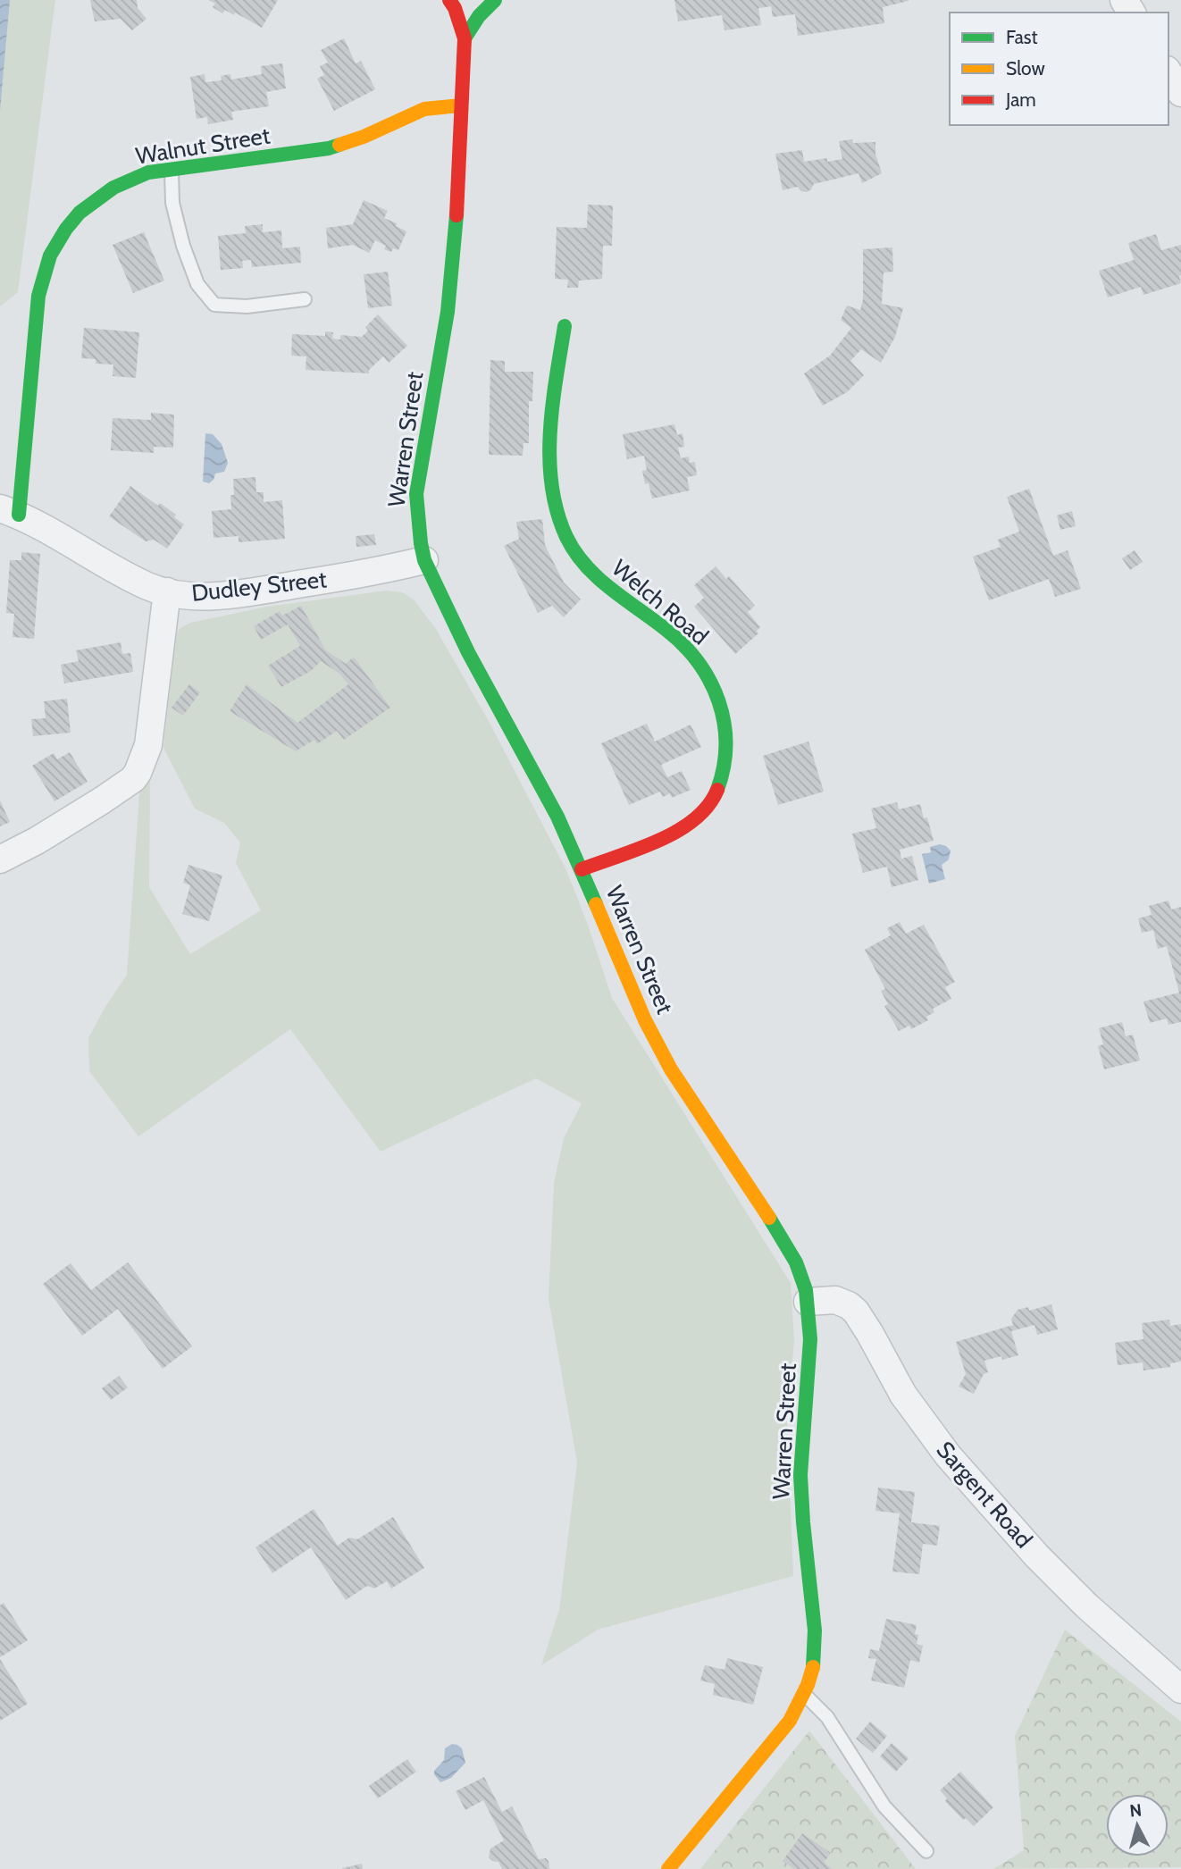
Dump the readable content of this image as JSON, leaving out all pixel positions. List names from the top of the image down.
{
  "streets": {
    "street": [
      "Walnut Street",
      "Warren Street",
      "Dudley Street",
      "Welch Road",
      "Sargent Road"
    ]
  },
  "crossings": [
    ["Walnut Street", "Warren Street"],
    ["Walnut Street", "Dudley Street"],
    ["Warren Street", "Dudley Street"],
    ["Warren Street", "Welch Road"],
    ["Warren Street", "Sargent Road"]
  ],
  "legend": ["Fast", "Slow", "Jam"],
  "north": "top"
}
